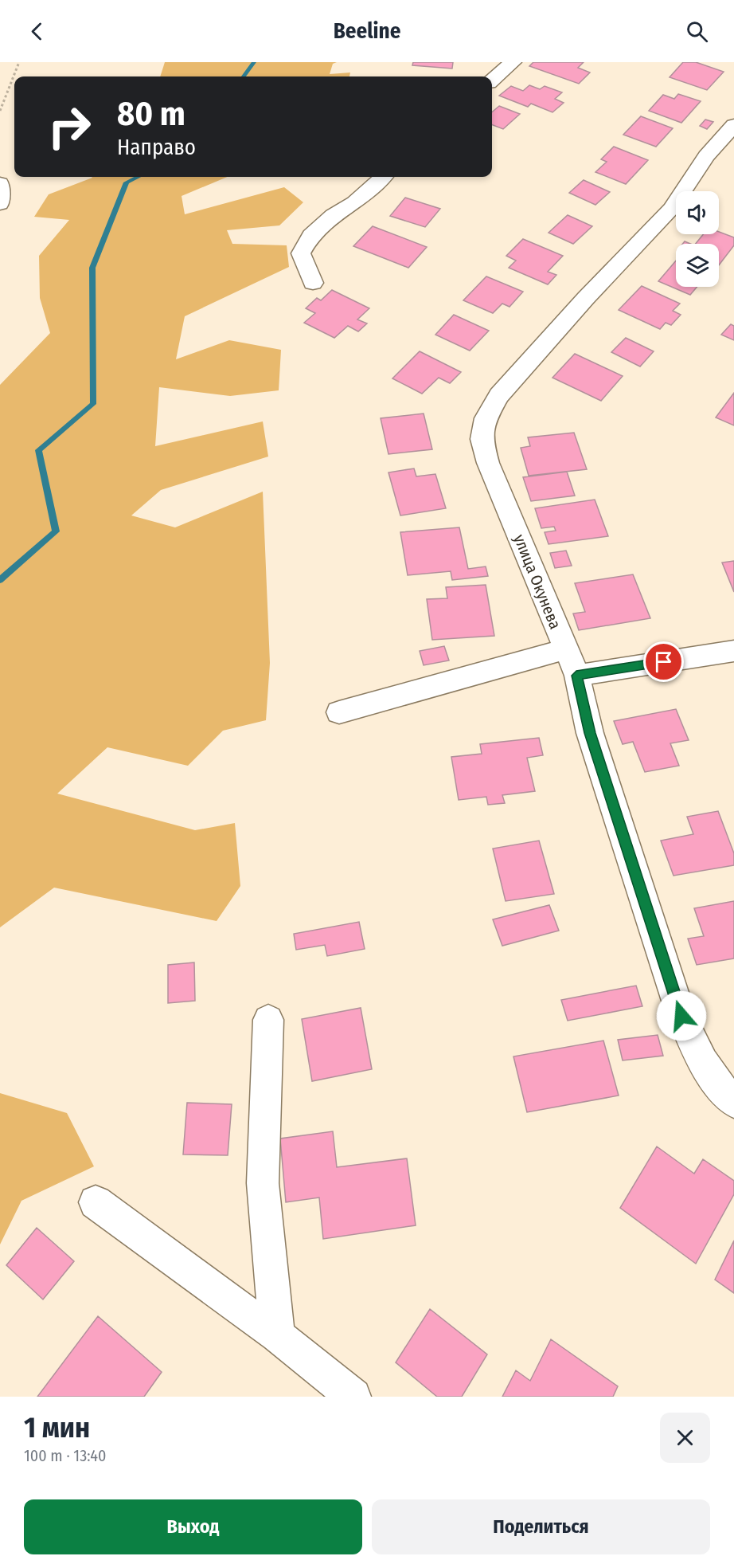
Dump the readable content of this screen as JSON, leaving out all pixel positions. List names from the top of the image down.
{
  "streets": {
    "street": ["улица Окунева"]
  },
  "page": {
    "header": "Beeline",
    "turn": ["80 m", "Направо"],
    "heading": ["1 мин", "100 m · 13:40"],
    "buttons": ["Выход", "Поделиться"]
  }
}
